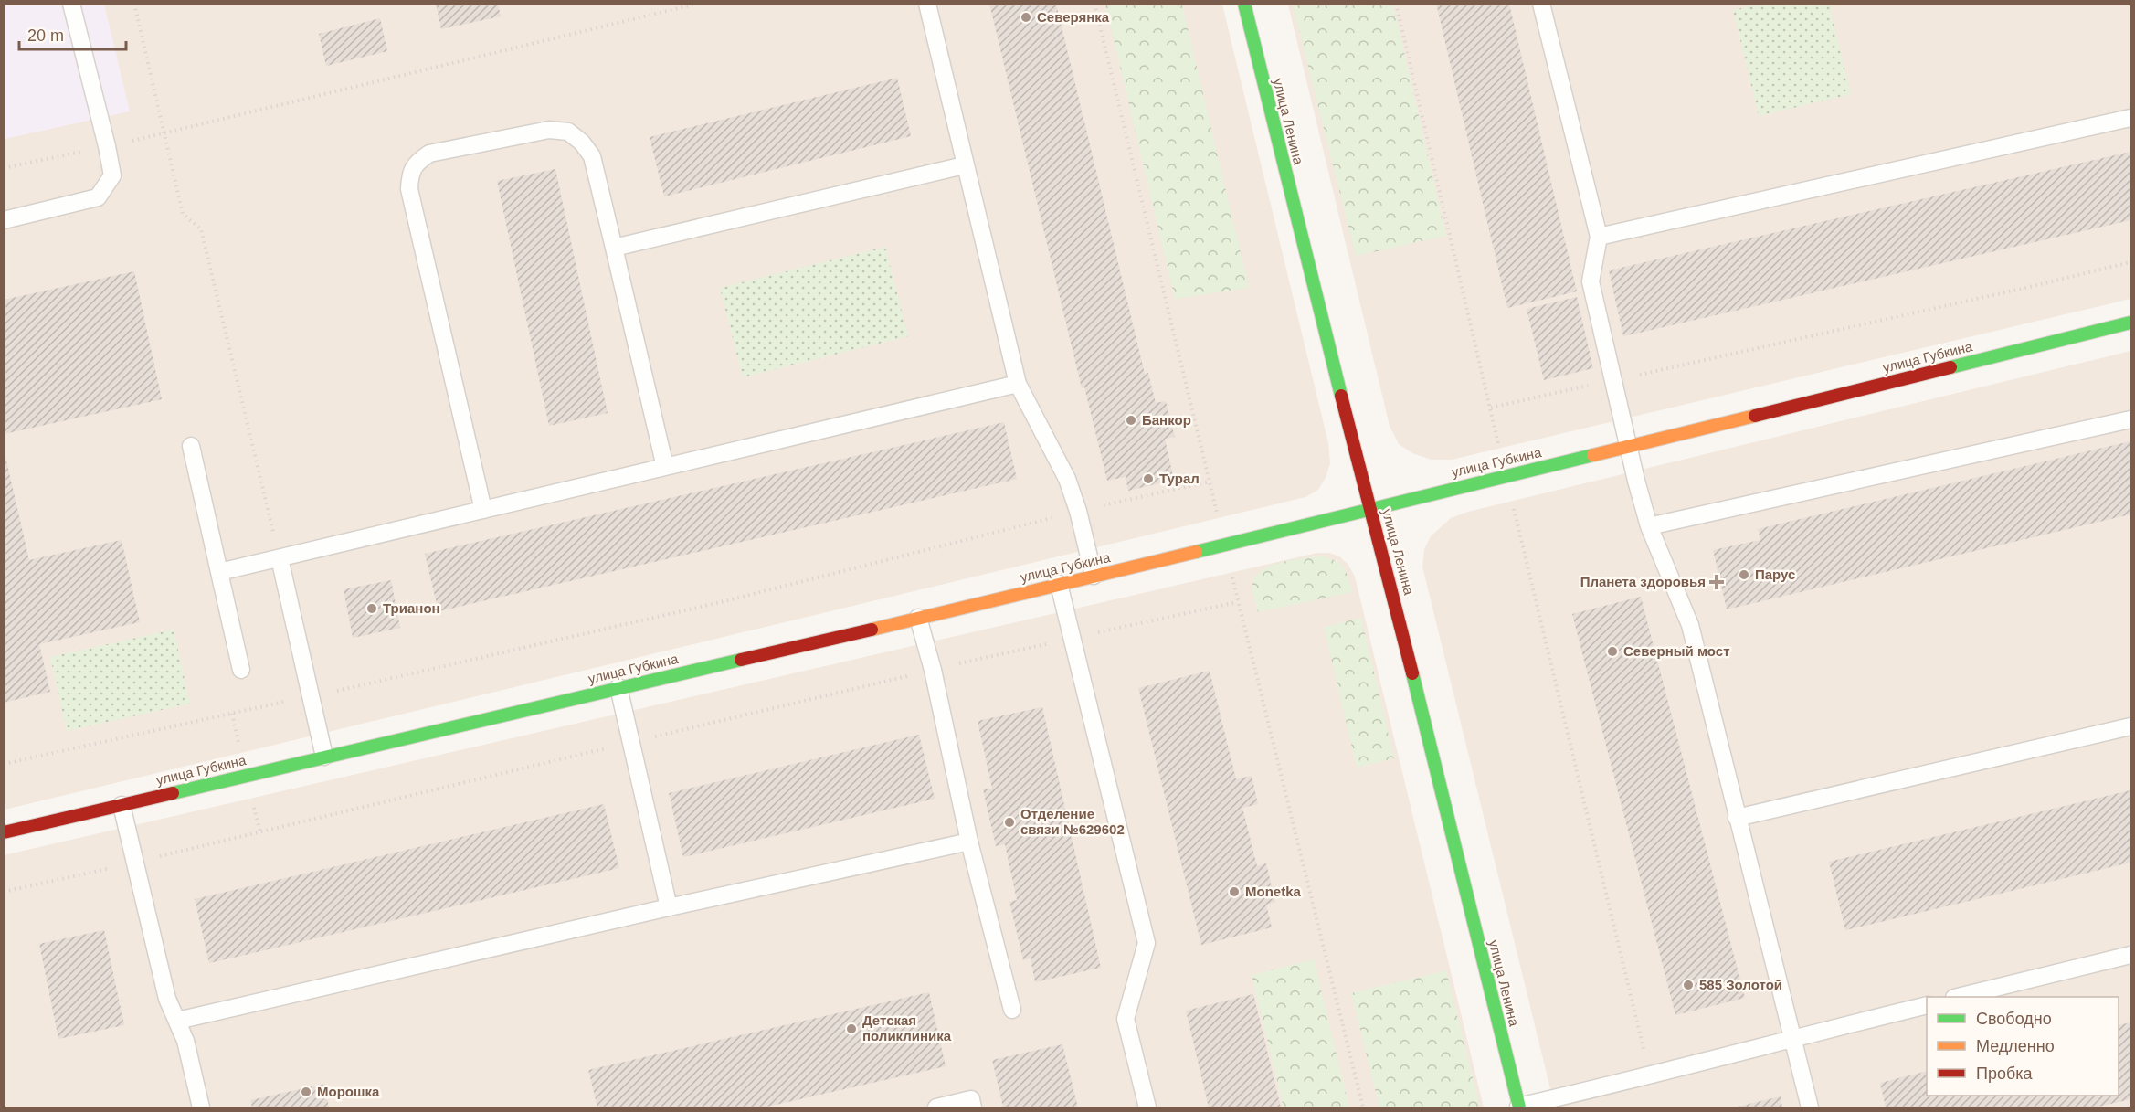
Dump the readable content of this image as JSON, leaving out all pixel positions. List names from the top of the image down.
{
  "streets": {
    "street": ["улица Ленина", "улица Губкина"]
  },
  "crossings": [
    ["улица Ленина", "улица Губкина"]
  ],
  "places": {
    "other": [
      "Северянка",
      "Банкор",
      "Турал",
      "Парус",
      "Трианон",
      "Северный мост",
      "Отделение связи №629602",
      "Monetka",
      "585 Золотой",
      "Детская поликлиника",
      "Морошка"
    ],
    "health": ["Планета здоровья"]
  },
  "legend": ["Свободно", "Медленно", "Пробка"],
  "scale_bar": "20 m"
}
